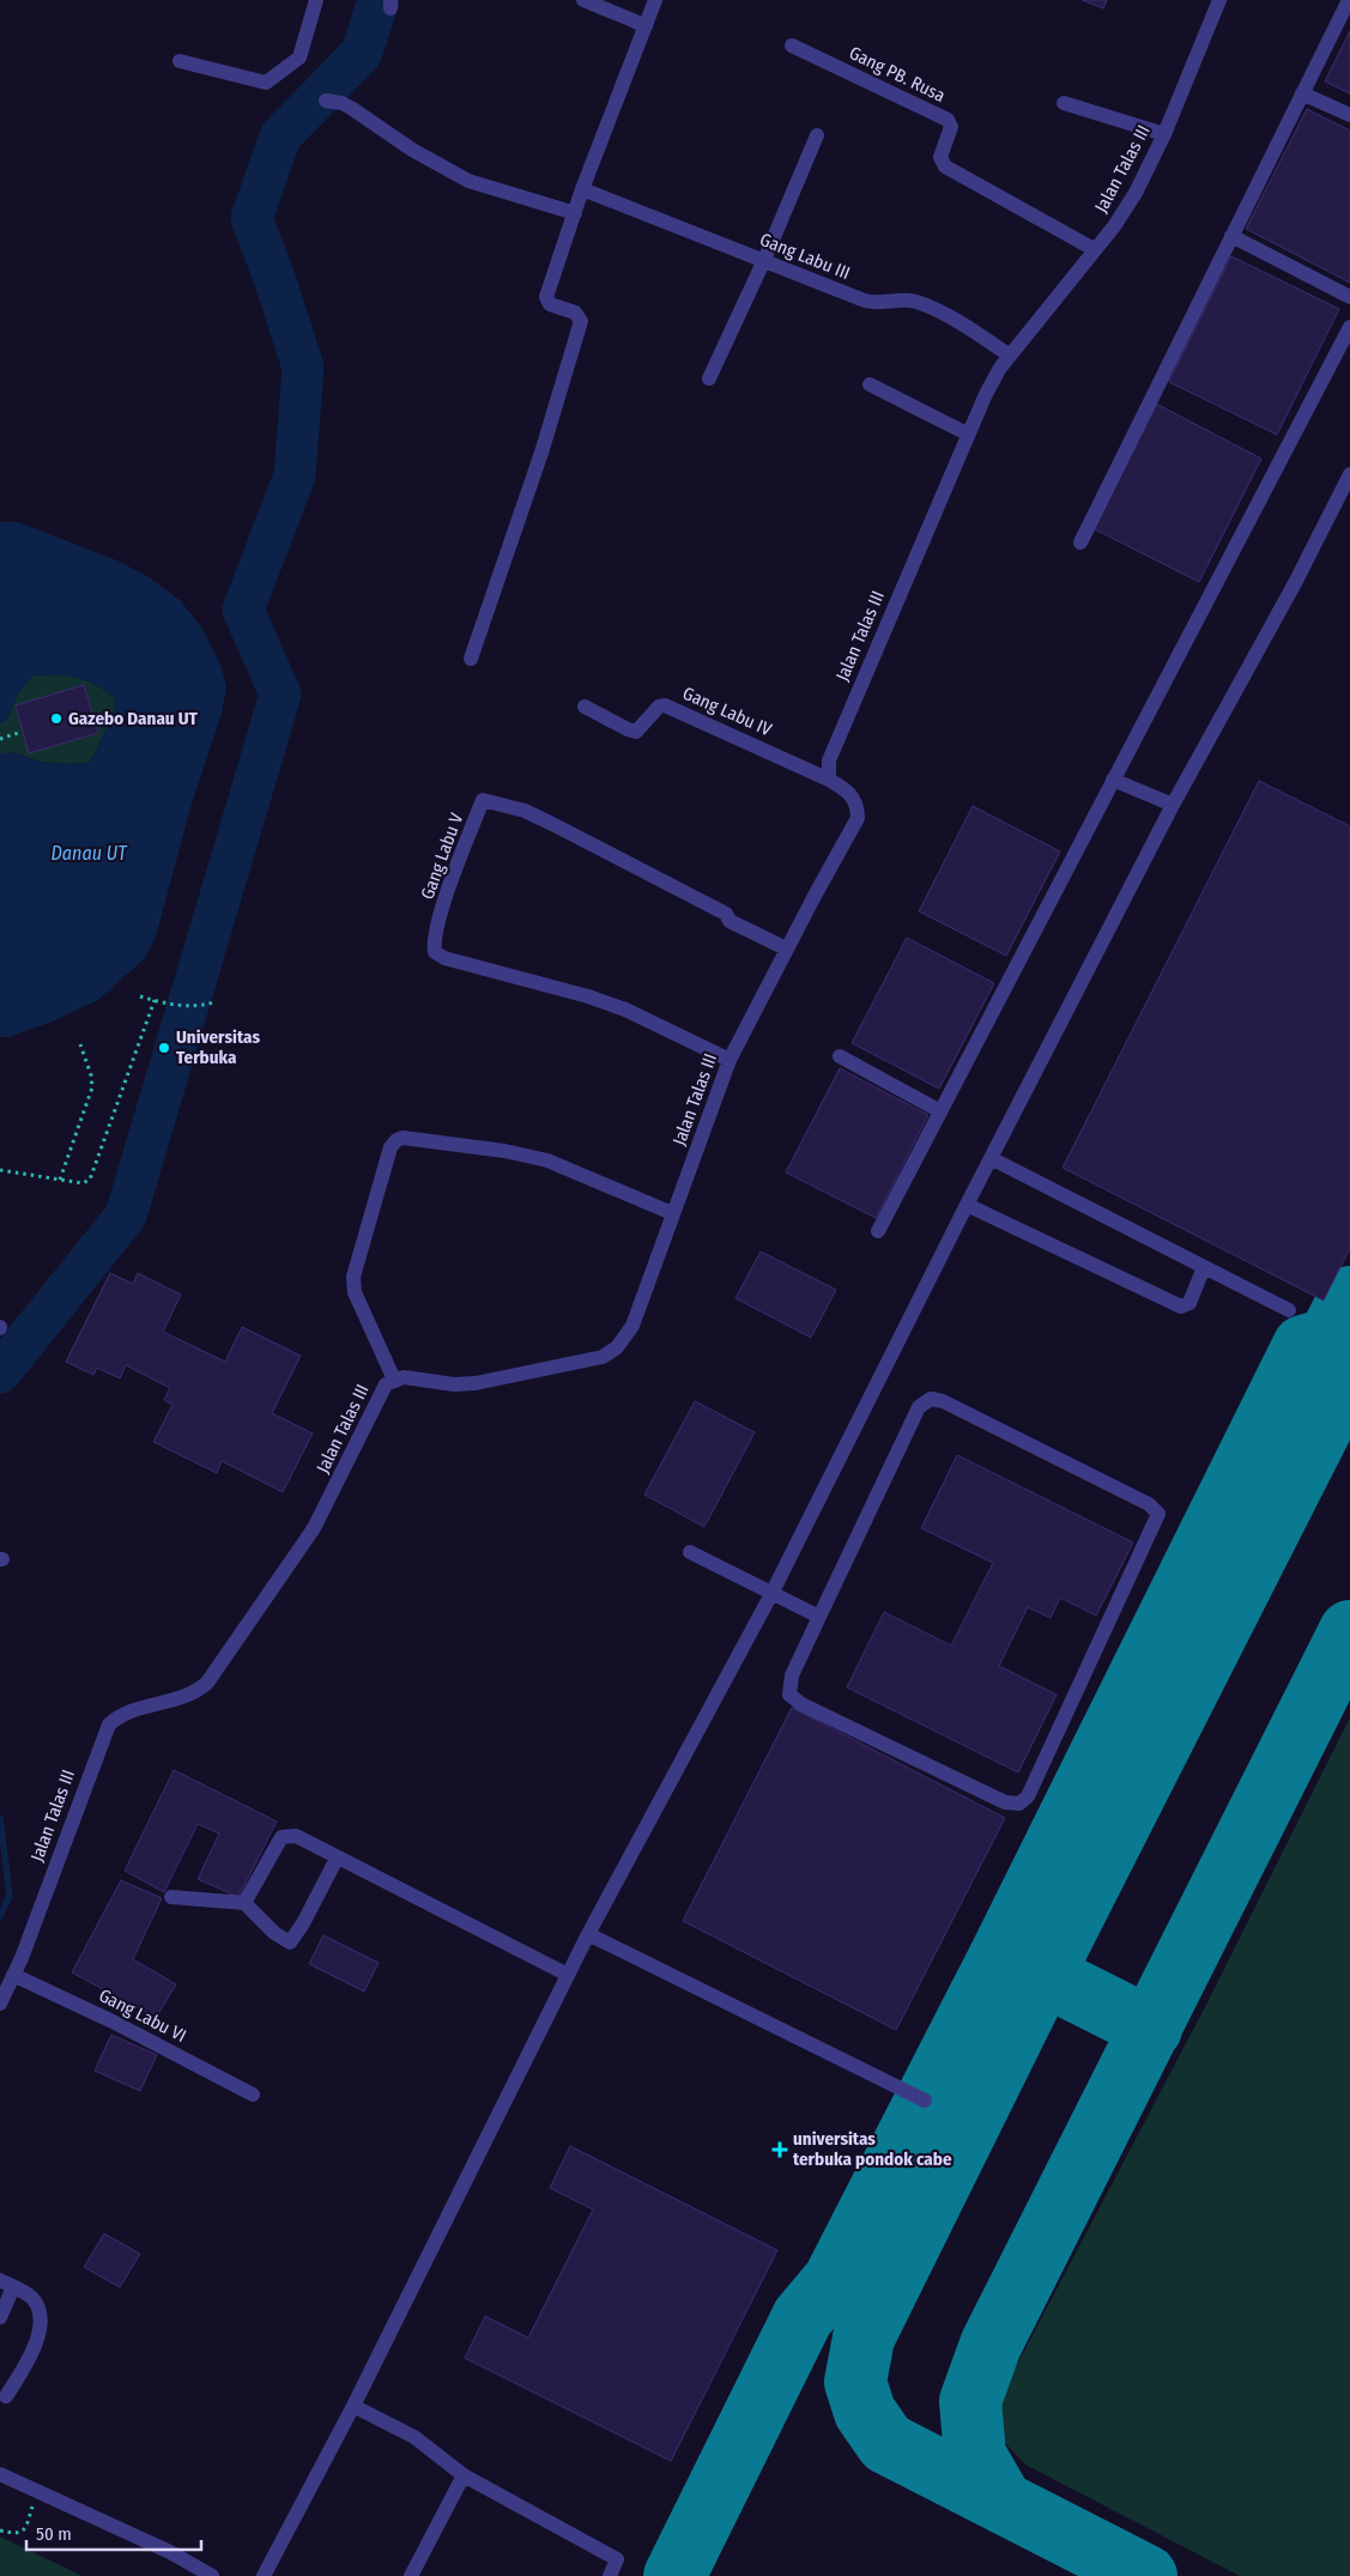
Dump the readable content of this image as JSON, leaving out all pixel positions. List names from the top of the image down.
{
  "streets": {
    "street": [
      "Gang PB. Rusa",
      "Jalan Talas III",
      "Gang Labu III",
      "Gang Labu IV",
      "Gang Labu V",
      "Gang Labu VI"
    ]
  },
  "crossings": [
    ["Gang PB. Rusa", "Jalan Talas III"],
    ["Jalan Talas III", "Gang Labu III"],
    ["Jalan Talas III", "Gang Labu IV"],
    ["Jalan Talas III", "Gang Labu V"],
    ["Jalan Talas III", "Gang Labu VI"]
  ],
  "water": ["Danau UT"],
  "places": {
    "other": ["Gazebo Danau UT", "Universitas Terbuka"],
    "health": ["universitas terbuka pondok cabe"]
  },
  "scale_bar": "50 m"
}
